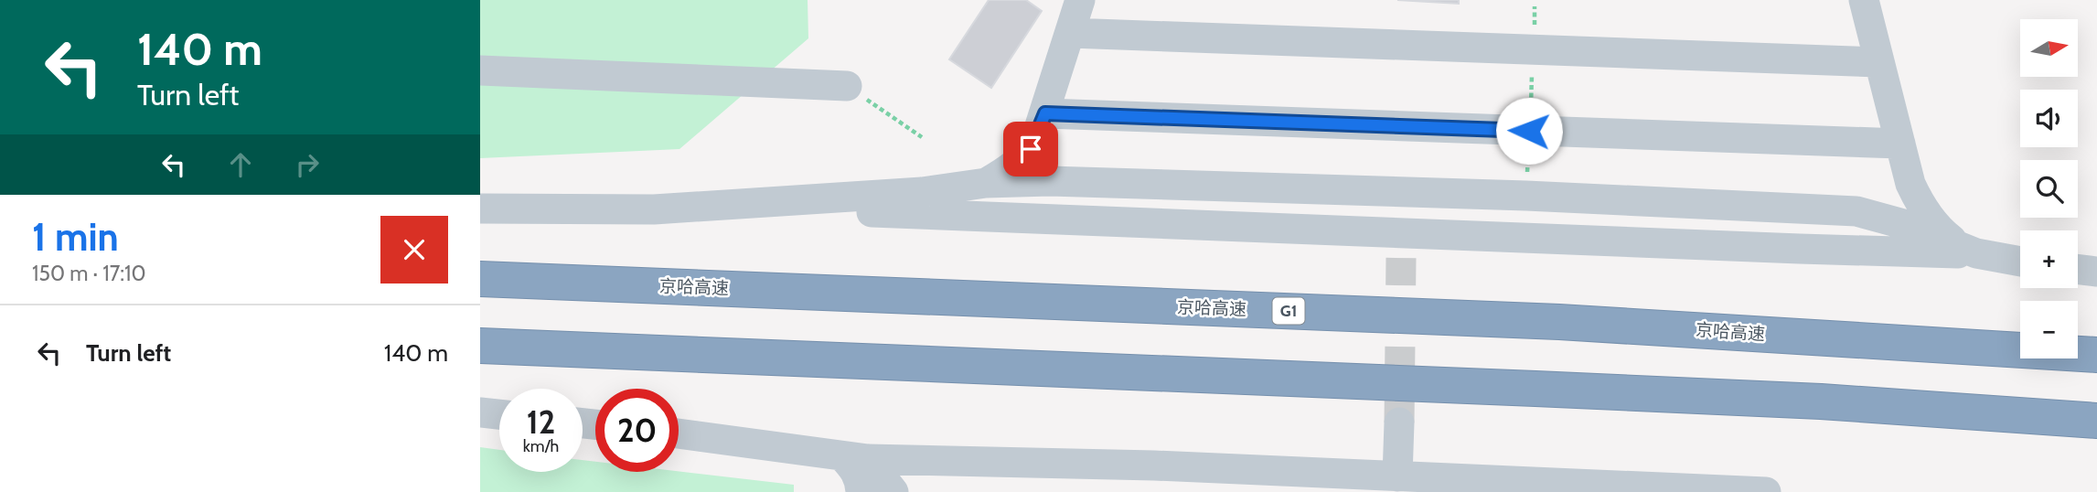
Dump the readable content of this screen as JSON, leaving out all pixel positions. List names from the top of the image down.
{
  "streets": {
    "highway": ["京哈高速", "G1"]
  },
  "north": "right",
  "page": {
    "turn": ["140 m", "Turn left"],
    "map_buttons": ["+", "−"],
    "heading": ["1 min", "150 m · 17:10"],
    "list": [
      {
        "name": "Turn left",
        "value": "140 m"
      }
    ],
    "speed": "12 km/h",
    "limit": "20"
  }
}
